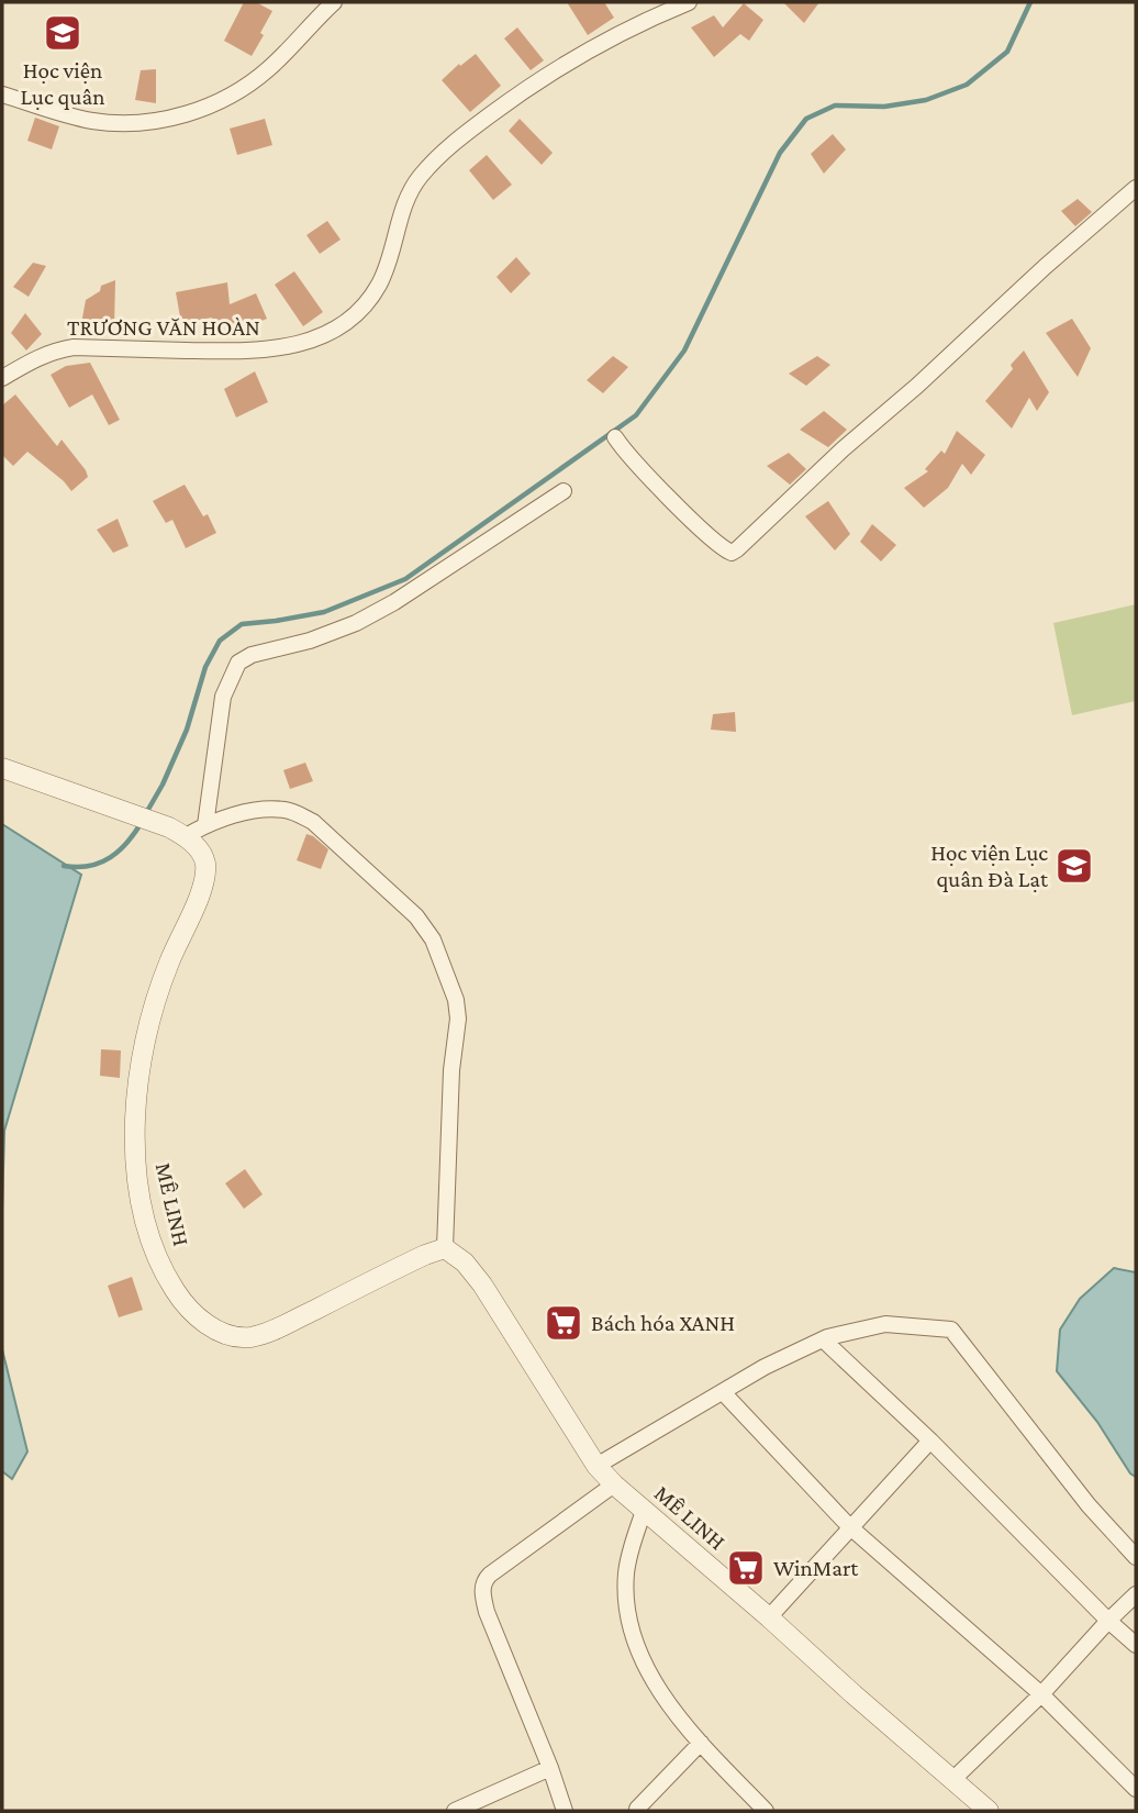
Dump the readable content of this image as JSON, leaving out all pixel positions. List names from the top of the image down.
{
  "streets": {
    "street": ["TRƯƠNG VĂN HOÀN", "MÊ LINH"]
  },
  "places": {
    "school or university": ["Học viện Lục quân", "Học viện Lục quân Đà Lạt"],
    "supermarket": ["Bách hóa XANH", "WinMart"]
  }
}
